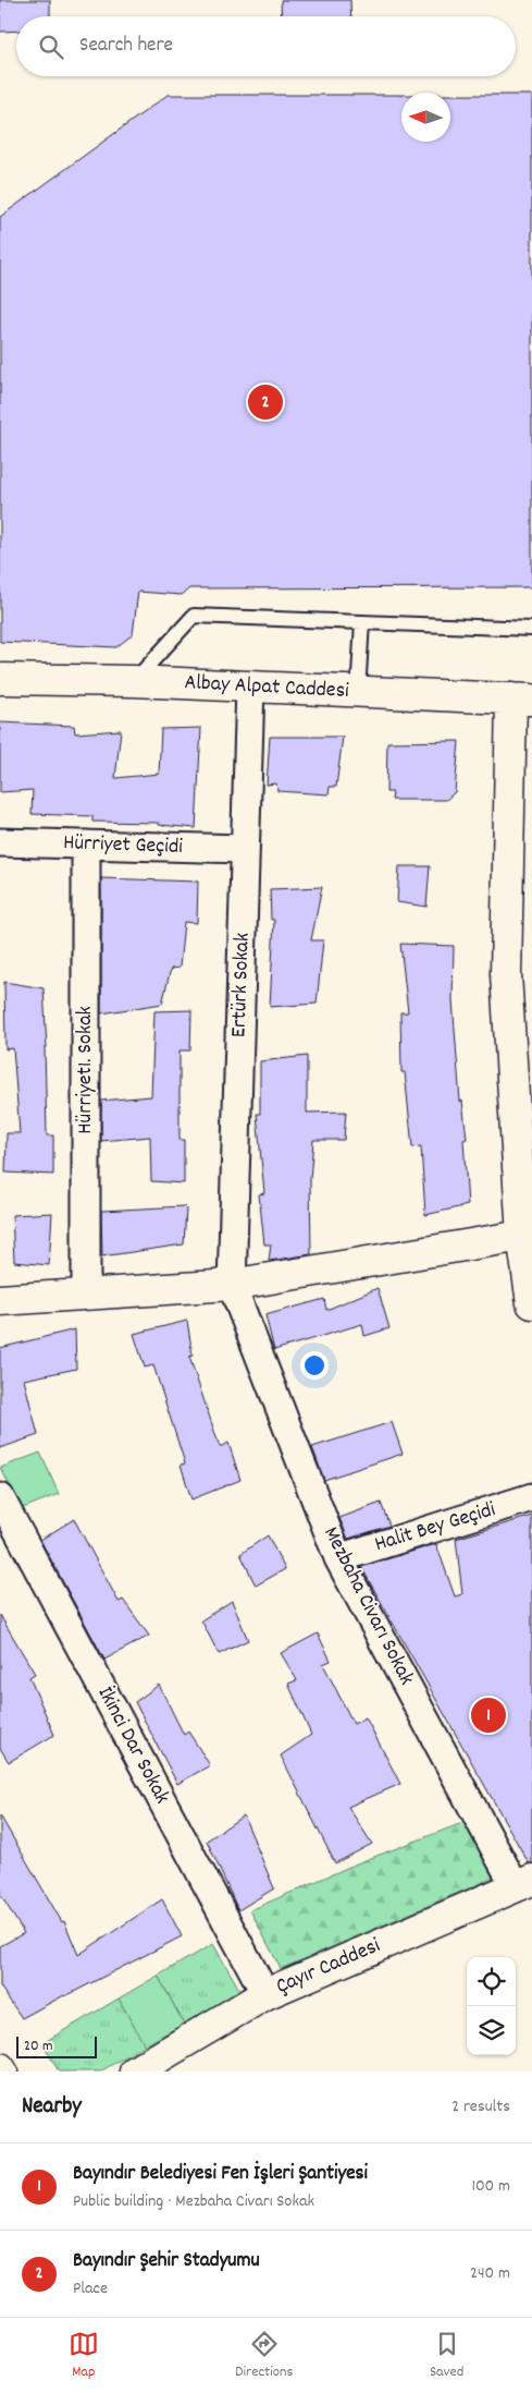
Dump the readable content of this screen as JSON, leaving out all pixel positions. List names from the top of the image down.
{
  "streets": {
    "street": [
      "Albay Alpat Caddesi",
      "Hürriyet Geçidi",
      "Ertürk Sokak",
      "Hürriyet1. Sokak",
      "Halit Bey Geçidi",
      "Mezbaha Civarı Sokak",
      "İkinci Dar Sokak",
      "Çayır Caddesi"
    ]
  },
  "crossings": [
    ["Albay Alpat Caddesi", "Ertürk Sokak"],
    ["Hürriyet Geçidi", "Ertürk Sokak"],
    ["Hürriyet Geçidi", "Hürriyet1. Sokak"],
    ["Ertürk Sokak", "Mezbaha Civarı Sokak"],
    ["Halit Bey Geçidi", "Mezbaha Civarı Sokak"],
    ["Mezbaha Civarı Sokak", "Çayır Caddesi"],
    ["İkinci Dar Sokak", "Çayır Caddesi"]
  ],
  "scale_bar": "20 m",
  "north": "left",
  "page": {
    "search": "Search here",
    "pins": ["2", "1"],
    "scale": "20 m",
    "heading": ["Nearby", "2 results"],
    "list": [
      {
        "mark": "1",
        "name": "Bayındır Belediyesi Fen İşleri Şantiyesi",
        "note": "Public building · Mezbaha Civarı Sokak",
        "value": "100 m"
      },
      {
        "mark": "2",
        "name": "Bayındır Şehir Stadyumu",
        "note": "Place",
        "value": "240 m"
      }
    ],
    "nav": ["Map", "Directions", "Saved"]
  }
}
